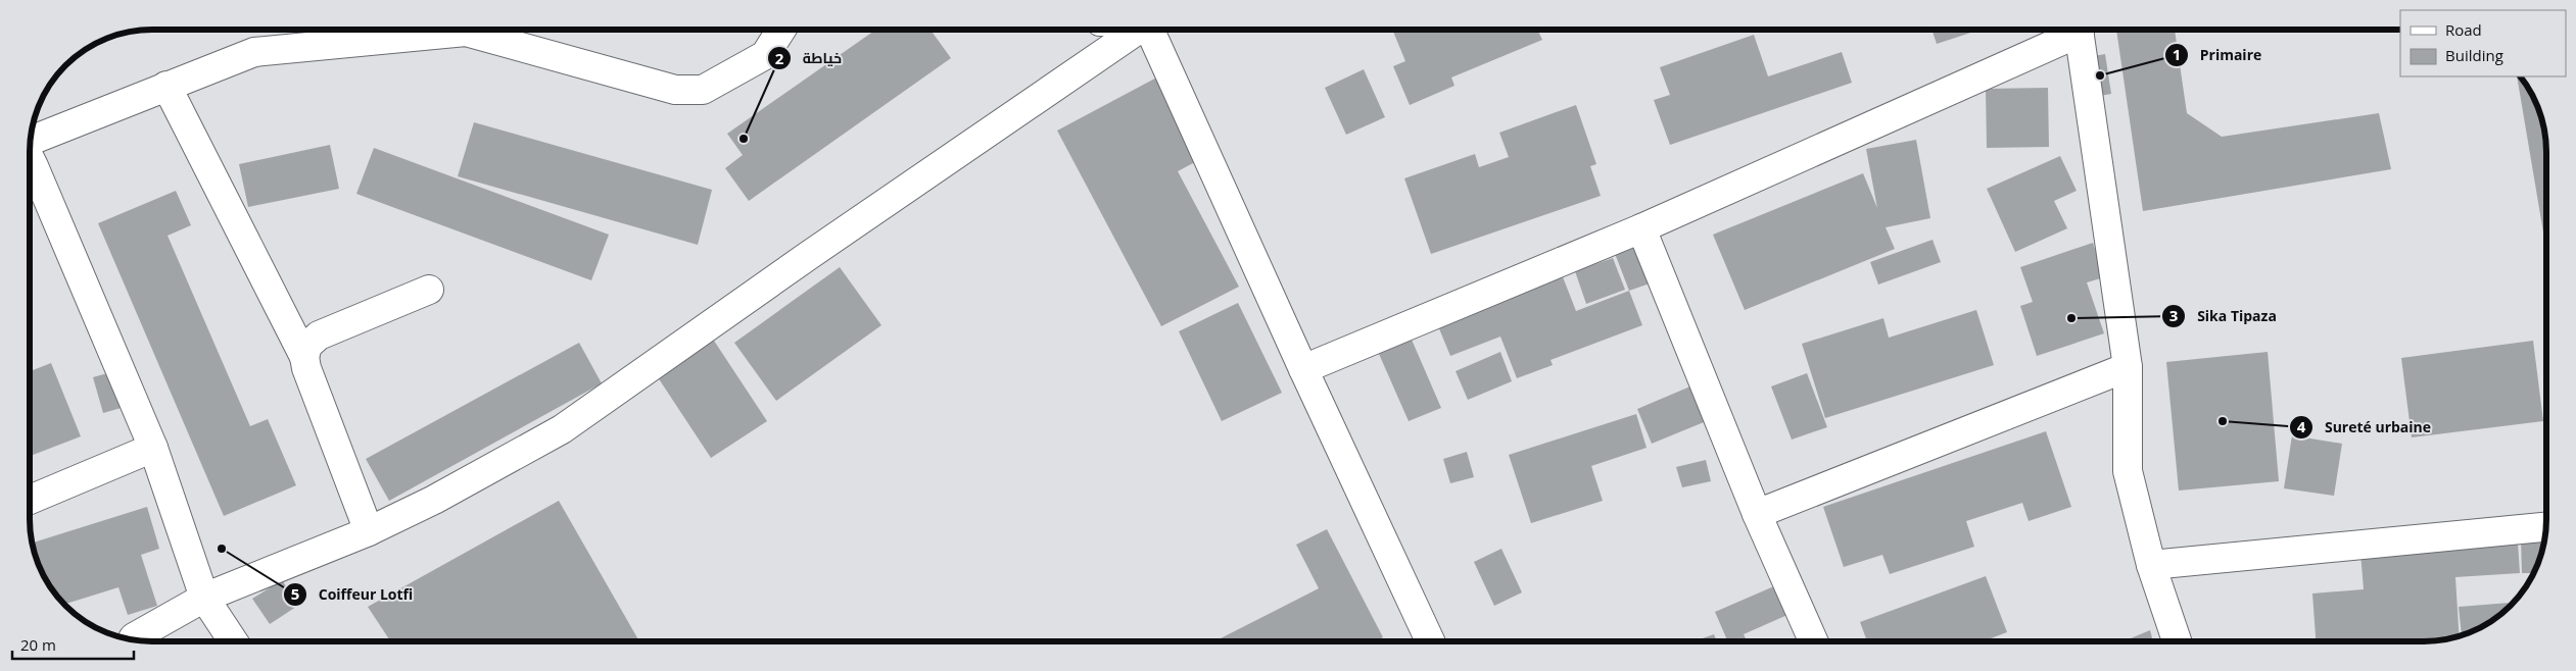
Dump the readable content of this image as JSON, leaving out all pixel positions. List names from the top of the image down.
{
  "places": [
    "Primaire",
    "خياطة",
    "Sika Tipaza",
    "Sureté urbaine",
    "Coiffeur Lotfi"
  ],
  "legend": ["Road", "Building"],
  "scale_bar": "20 m"
}
